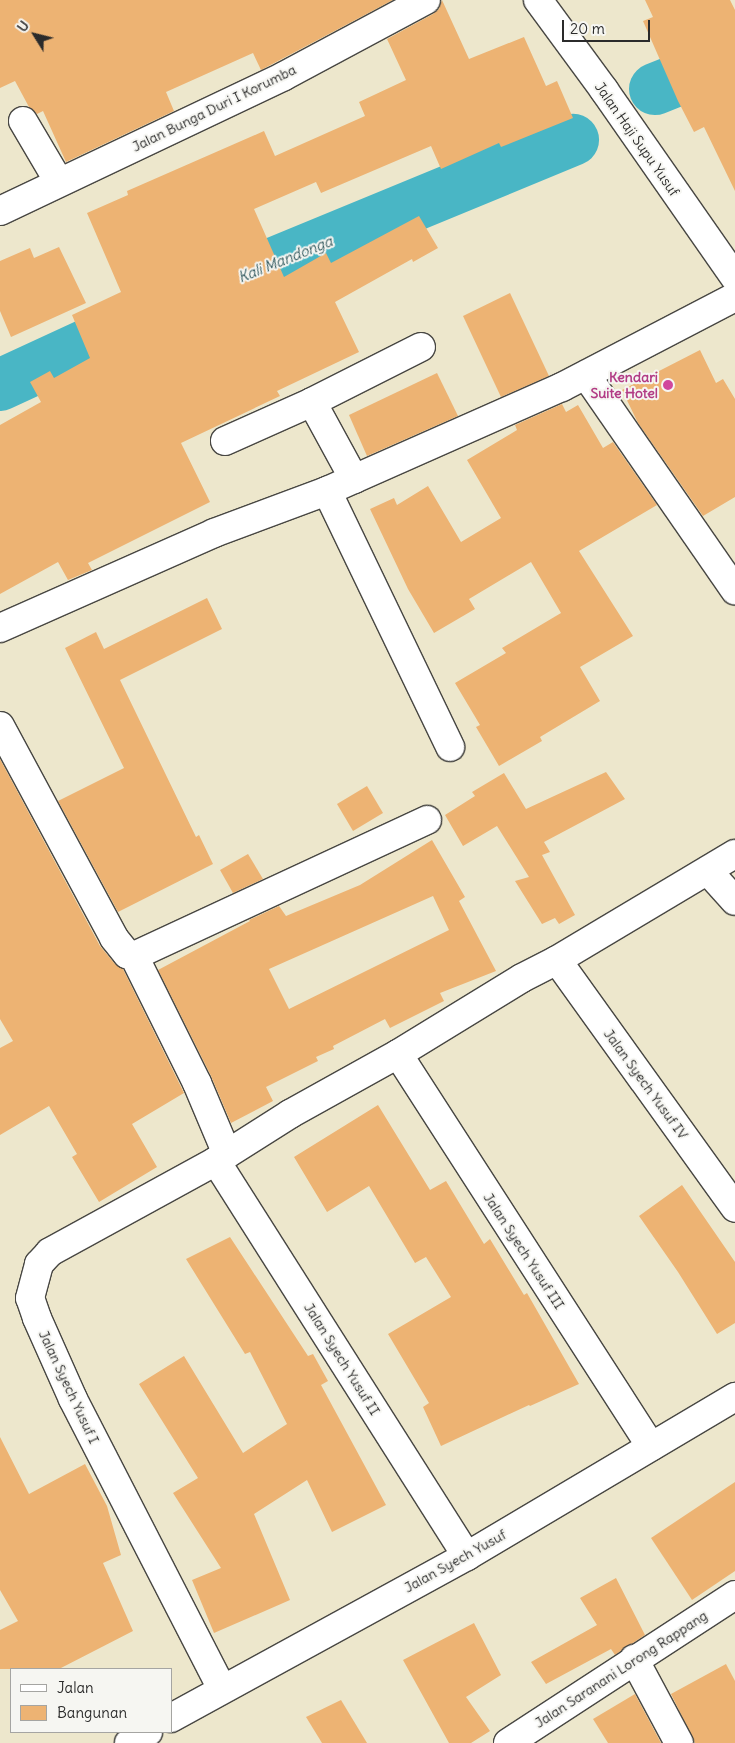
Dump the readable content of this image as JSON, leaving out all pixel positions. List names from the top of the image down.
{
  "streets": {
    "street": [
      "Jalan Bunga Duri I Korumba",
      "Jalan Haji Supu Yusuf",
      "Jalan Syech Yusuf IV",
      "Jalan Syech Yusuf III",
      "Jalan Syech Yusuf II",
      "Jalan Syech Yusuf I",
      "Jalan Syech Yusuf",
      "Jalan Saranani Lorong Rappang"
    ]
  },
  "crossings": [
    ["Jalan Syech Yusuf IV", "Jalan Syech Yusuf I"],
    ["Jalan Syech Yusuf III", "Jalan Syech Yusuf I"],
    ["Jalan Syech Yusuf III", "Jalan Syech Yusuf"],
    ["Jalan Syech Yusuf II", "Jalan Syech Yusuf I"],
    ["Jalan Syech Yusuf II", "Jalan Syech Yusuf"],
    ["Jalan Syech Yusuf I", "Jalan Syech Yusuf"]
  ],
  "water": ["Kali Mandonga"],
  "places": ["Kendari Suite Hotel"],
  "legend": ["Jalan", "Bangunan"],
  "scale_bar": "20 m",
  "north": "top left"
}
